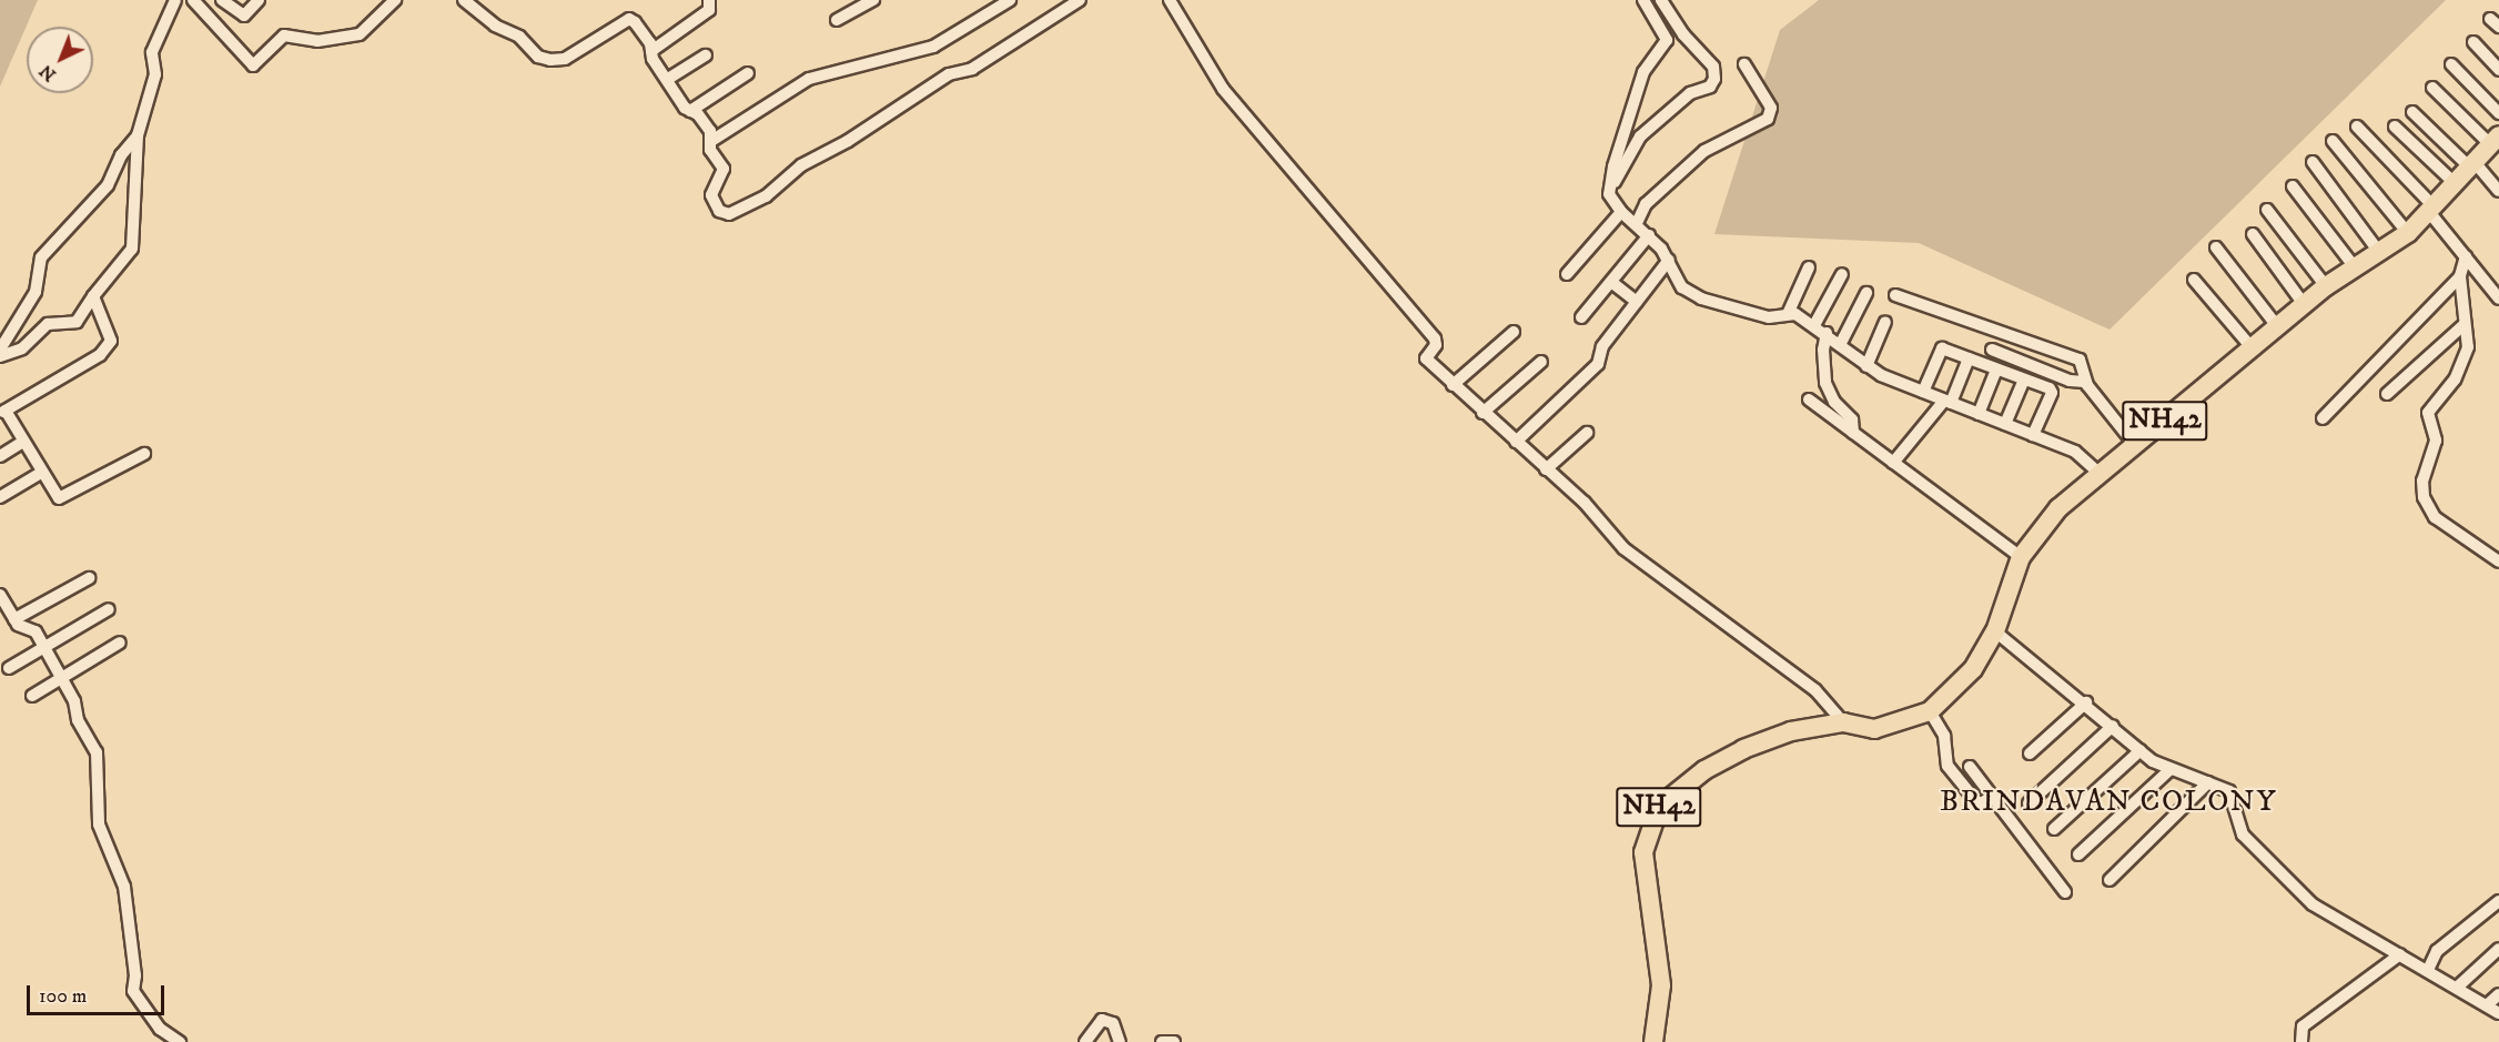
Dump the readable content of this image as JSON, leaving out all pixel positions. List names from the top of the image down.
{
  "streets": {
    "highway": ["NH42"]
  },
  "districts": ["BRINDAVAN COLONY"],
  "scale_bar": "100 m",
  "north": "bottom left"
}
